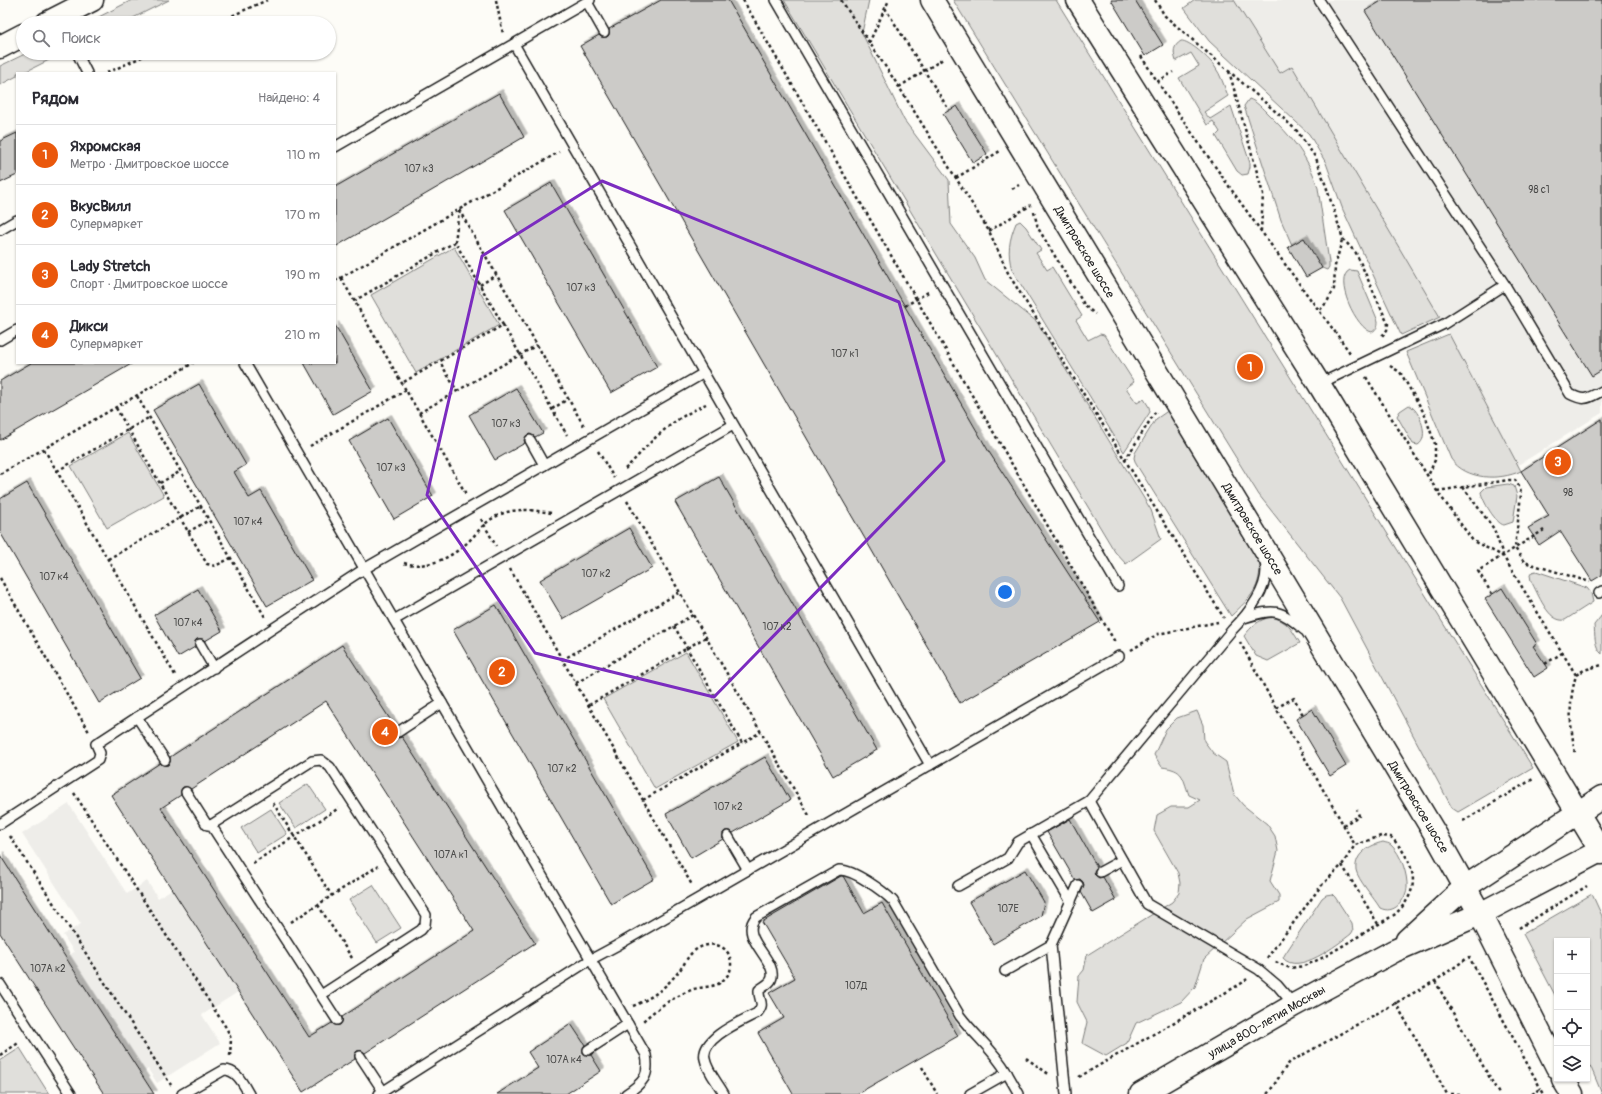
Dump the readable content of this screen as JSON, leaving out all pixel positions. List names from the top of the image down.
{
  "streets": {
    "main road": ["Дмитровское шоссе", "улица 800-летия Москвы"]
  },
  "crossings": [
    ["Дмитровское шоссе", "улица 800-летия Москвы"]
  ],
  "house_numbers": [
    "107 к3",
    "98 с1",
    "107 к3",
    "107 к1",
    "107 к3",
    "107 к3",
    "98",
    "107 к4",
    "107 к2",
    "107 к4",
    "107 к4",
    "107 к2",
    "107 к2",
    "107 к2",
    "107А к1",
    "107Е",
    "107А к2",
    "107Д",
    "107А к4"
  ],
  "page": {
    "search": "Поиск",
    "heading": ["Рядом", "Найдено: 4"],
    "list": [
      {
        "mark": "1",
        "name": "Яхромская",
        "note": "Метро · Дмитровское шоссе",
        "value": "110 m"
      },
      {
        "mark": "2",
        "name": "ВкусВилл",
        "note": "Супермаркет",
        "value": "170 m"
      },
      {
        "mark": "3",
        "name": "Lady Stretch",
        "note": "Спорт · Дмитровское шоссе",
        "value": "190 m"
      },
      {
        "mark": "4",
        "name": "Дикси",
        "note": "Супермаркет",
        "value": "210 m"
      }
    ],
    "pins": [
      "1",
      "3",
      "2",
      "4"
    ],
    "map_buttons": ["+", "−"]
  }
}
